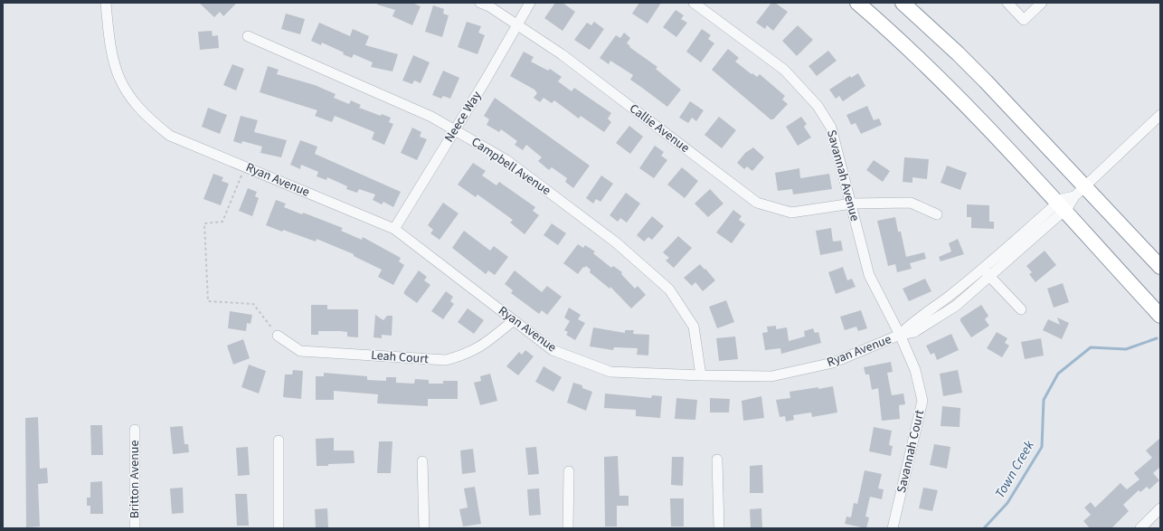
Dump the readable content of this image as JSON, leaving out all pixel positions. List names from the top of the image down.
{
  "streets": {
    "street": [
      "Neece Way",
      "Callie Avenue",
      "Campbell Avenue",
      "Savannah Avenue",
      "Ryan Avenue",
      "Leah Court",
      "Savannah Court",
      "Britton Avenue"
    ]
  },
  "crossings": [
    ["Neece Way", "Callie Avenue"],
    ["Neece Way", "Campbell Avenue"],
    ["Neece Way", "Ryan Avenue"],
    ["Callie Avenue", "Savannah Avenue"],
    ["Campbell Avenue", "Ryan Avenue"],
    ["Savannah Avenue", "Ryan Avenue"],
    ["Savannah Avenue", "Savannah Court"],
    ["Ryan Avenue", "Leah Court"],
    ["Ryan Avenue", "Savannah Court"]
  ],
  "water": ["Town Creek"]
}
